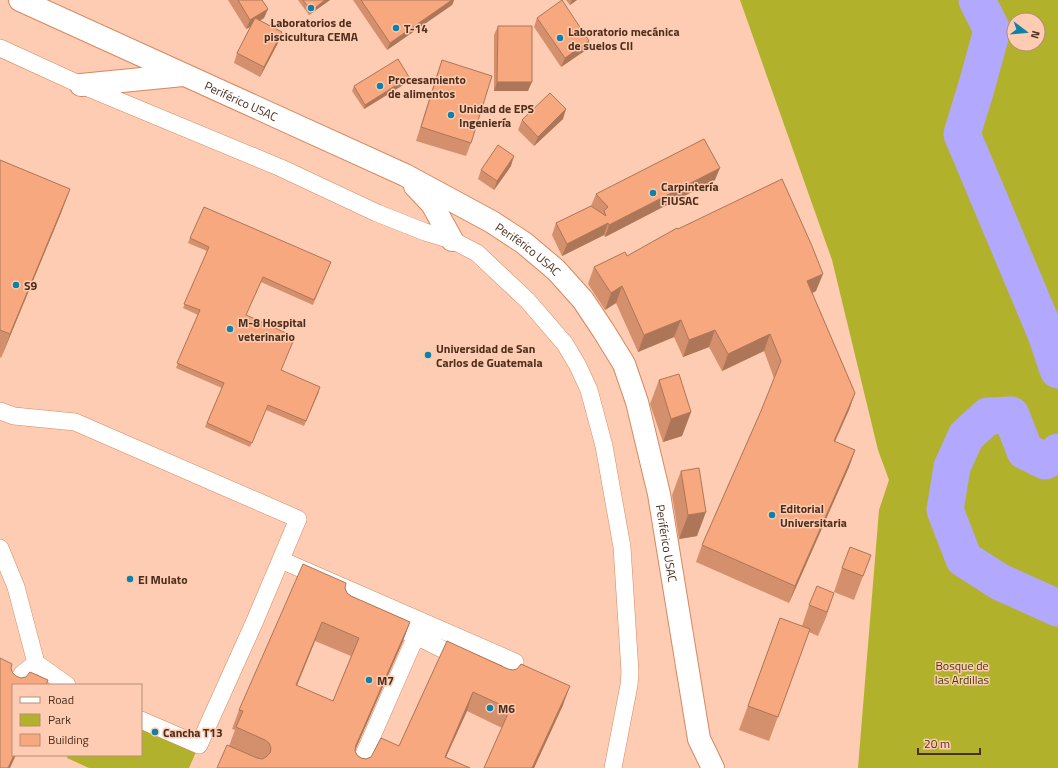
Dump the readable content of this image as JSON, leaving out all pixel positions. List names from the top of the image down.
{
  "streets": {
    "street": ["Periférico USAC"]
  },
  "parks": ["Bosque de las Ardillas"],
  "places": [
    "Laboratorios de piscicultura CEMA",
    "T-14",
    "Laboratorio mecánica de suelos CII",
    "Procesamiento de alimentos",
    "Unidad de EPS Ingeniería",
    "Carpintería FIUSAC",
    "S9",
    "M-8 Hospital veterinario",
    "Universidad de San Carlos de Guatemala",
    "Editorial Universitaria",
    "El Mulato",
    "M7",
    "M6",
    "Cancha T13"
  ],
  "legend": ["Road", "Park", "Building"],
  "scale_bar": "20 m",
  "north": "right"
}
